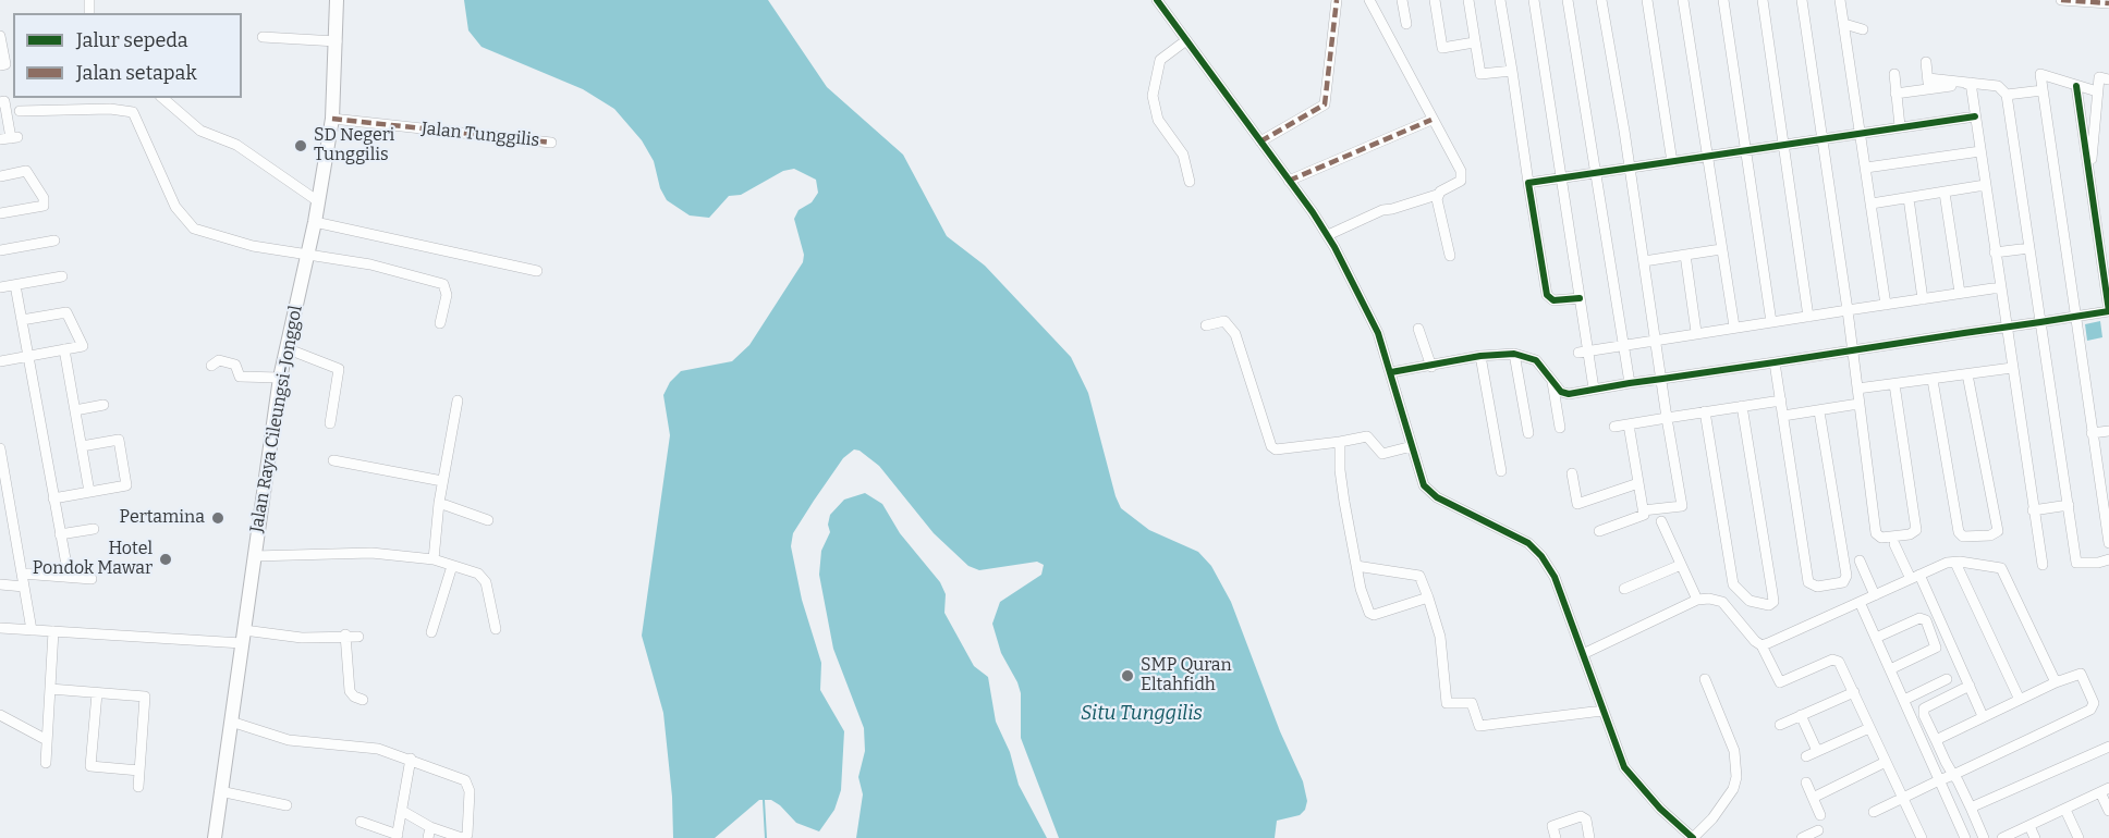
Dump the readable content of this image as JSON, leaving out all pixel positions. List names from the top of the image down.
{
  "streets": {
    "main road": ["Jalan Raya Cileungsi-Jonggol"],
    "street": ["Jalan Tunggilis"]
  },
  "crossings": [
    ["Jalan Tunggilis", "Jalan Raya Cileungsi-Jonggol"]
  ],
  "water": ["Situ Tunggilis"],
  "places": [
    "SD Negeri Tunggilis",
    "Pertamina",
    "Hotel Pondok Mawar",
    "SMP Quran Eltahfidh"
  ],
  "legend": ["Jalur sepeda", "Jalan setapak"]
}
